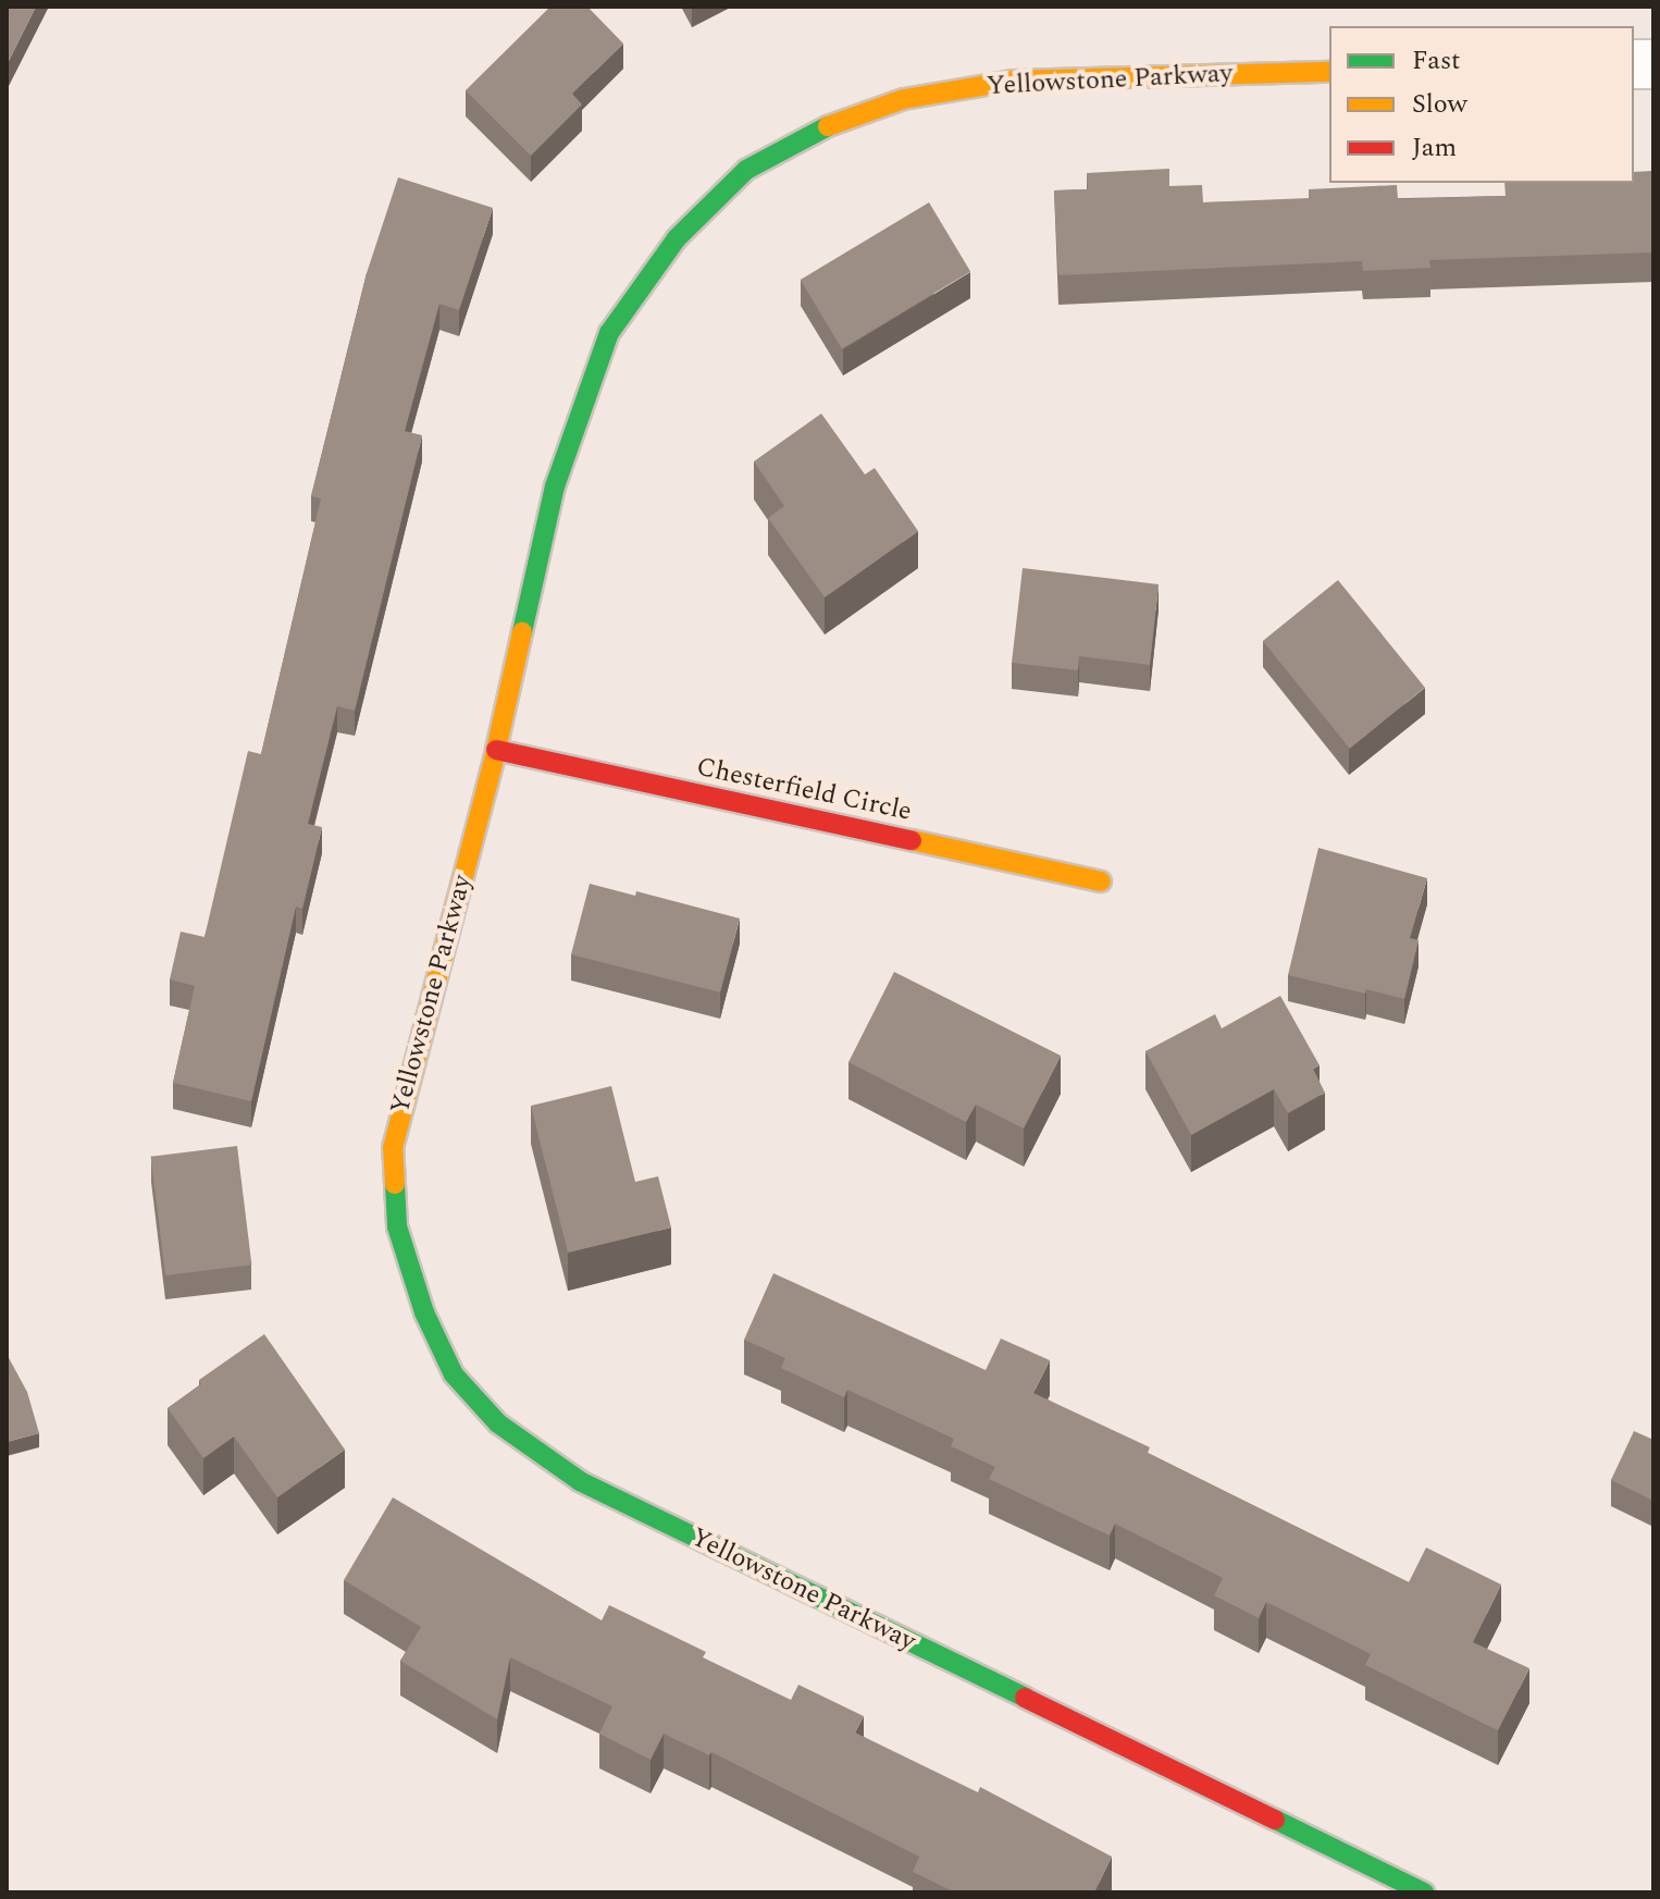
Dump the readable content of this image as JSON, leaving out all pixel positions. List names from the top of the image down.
{
  "streets": {
    "street": ["Yellowstone Parkway", "Chesterfield Circle"]
  },
  "crossings": [
    ["Yellowstone Parkway", "Chesterfield Circle"]
  ],
  "legend": ["Fast", "Slow", "Jam"]
}
